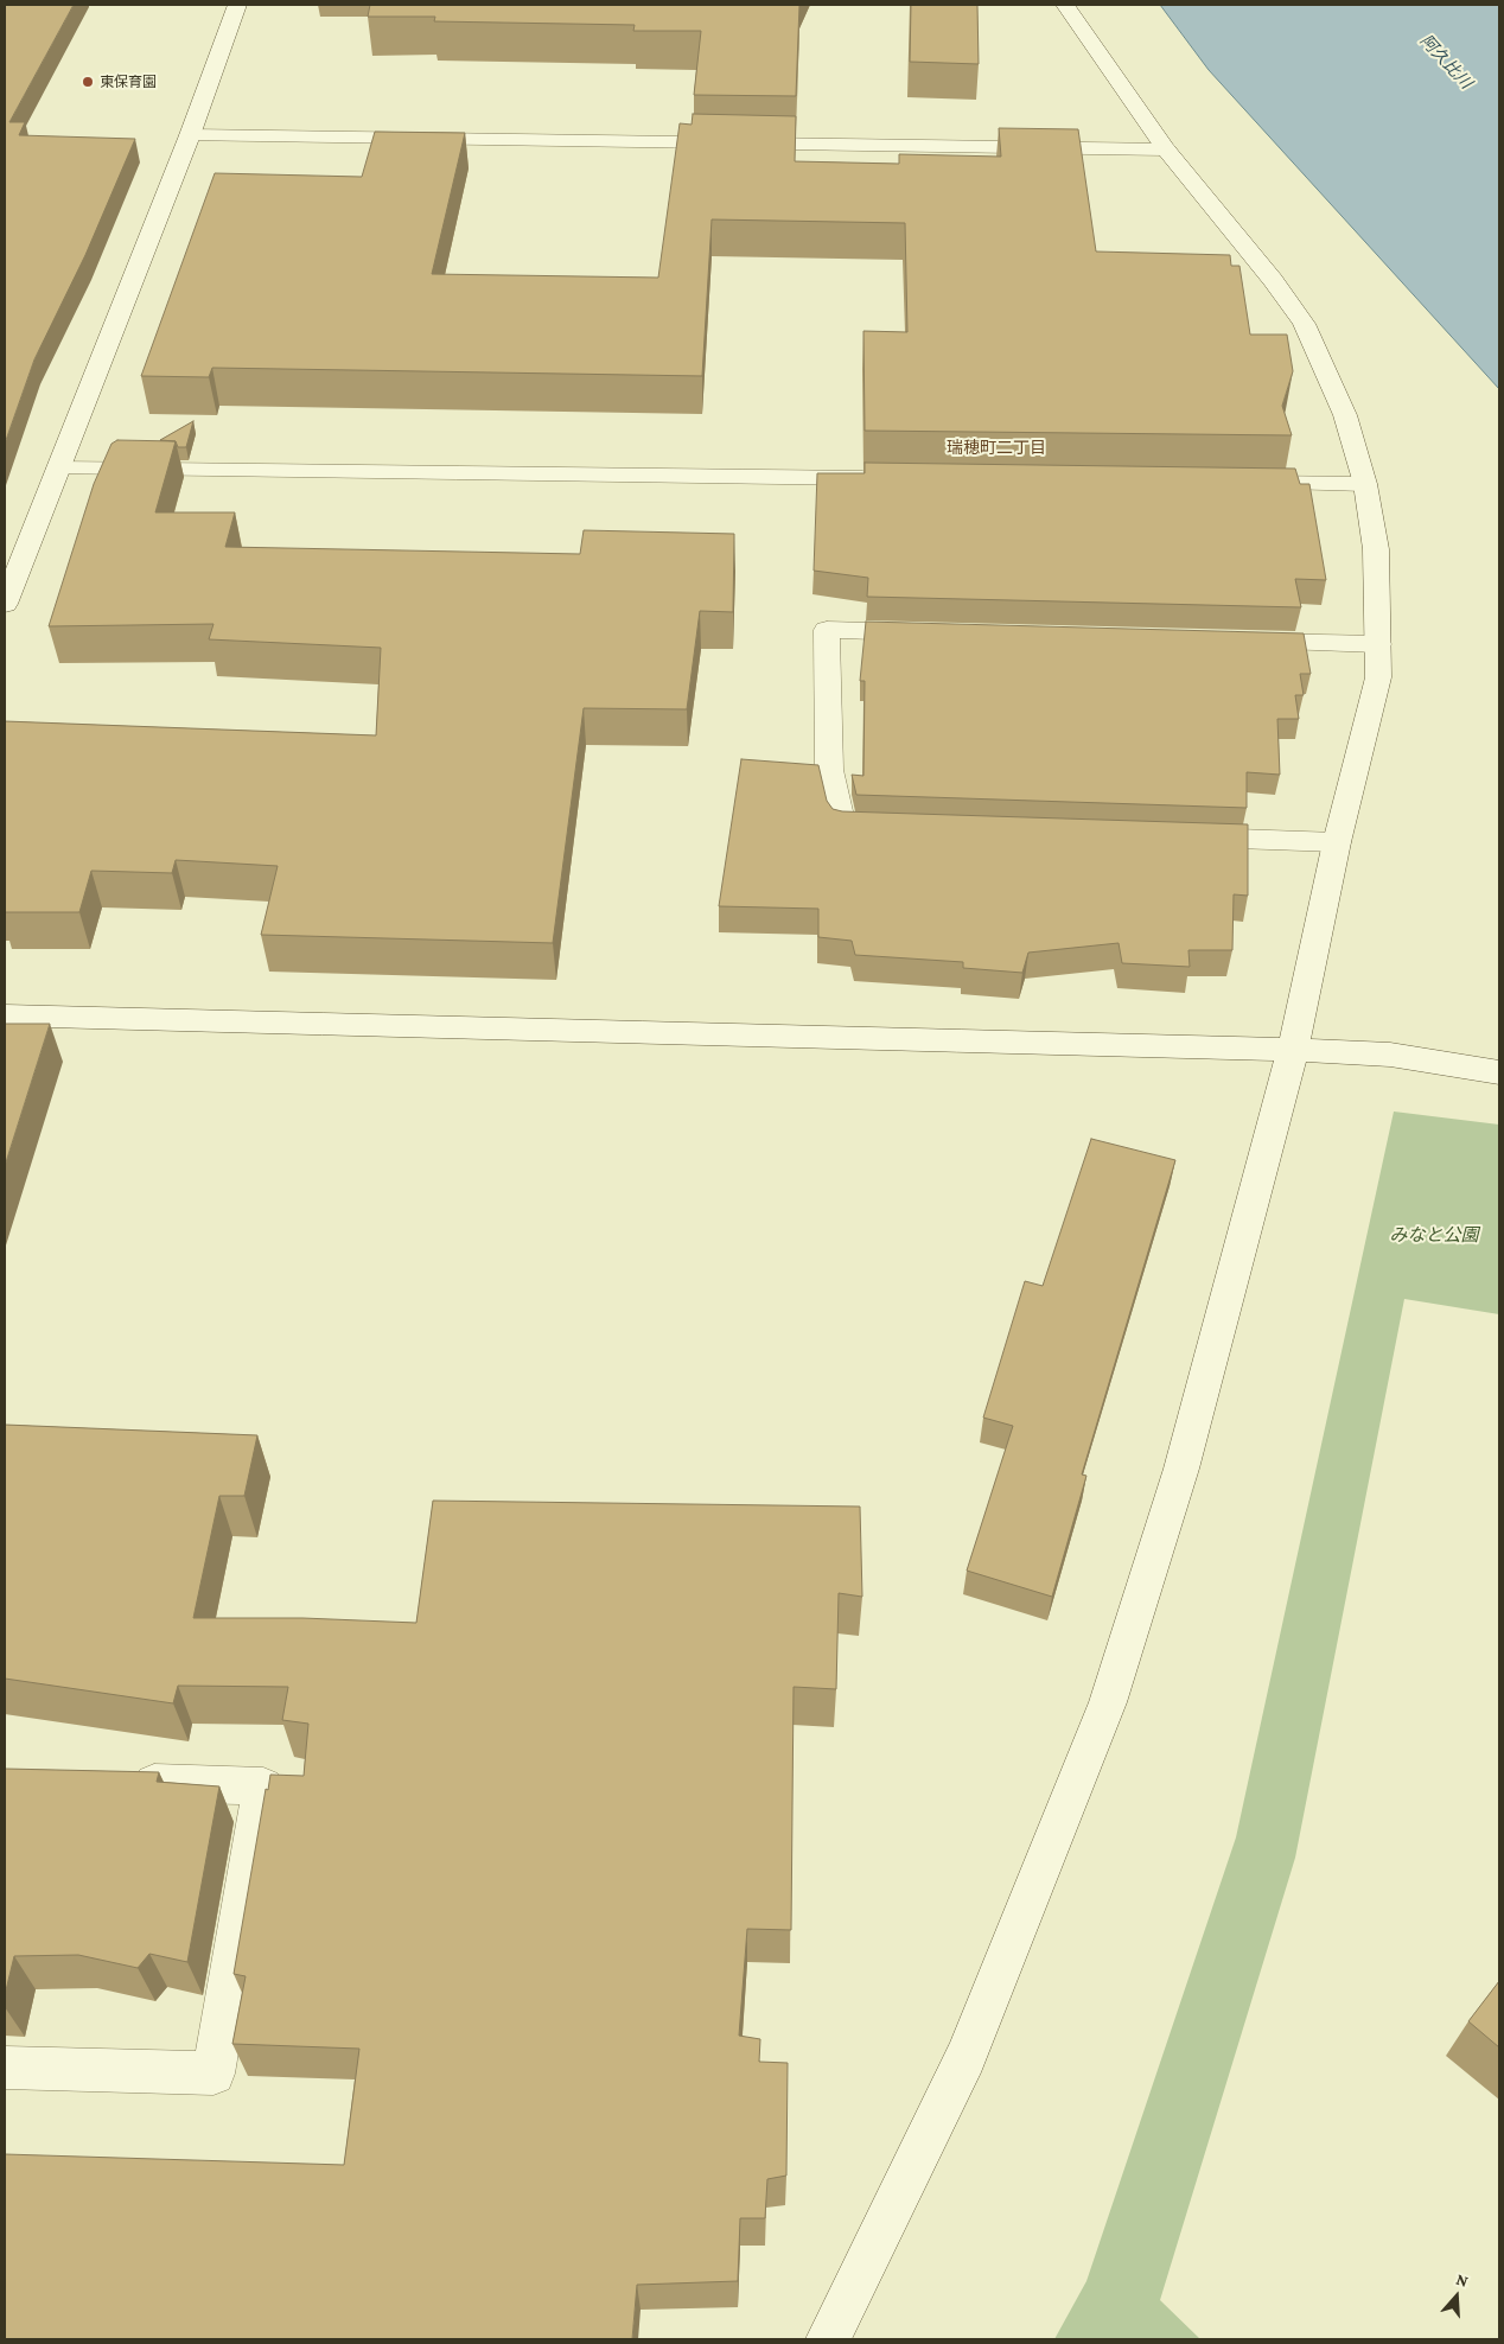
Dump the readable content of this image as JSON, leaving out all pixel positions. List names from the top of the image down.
{
  "districts": ["瑞穂町二丁目"],
  "water": ["阿久比川"],
  "parks": ["みなと公園"],
  "places": ["東保育園"],
  "north": "top"
}
